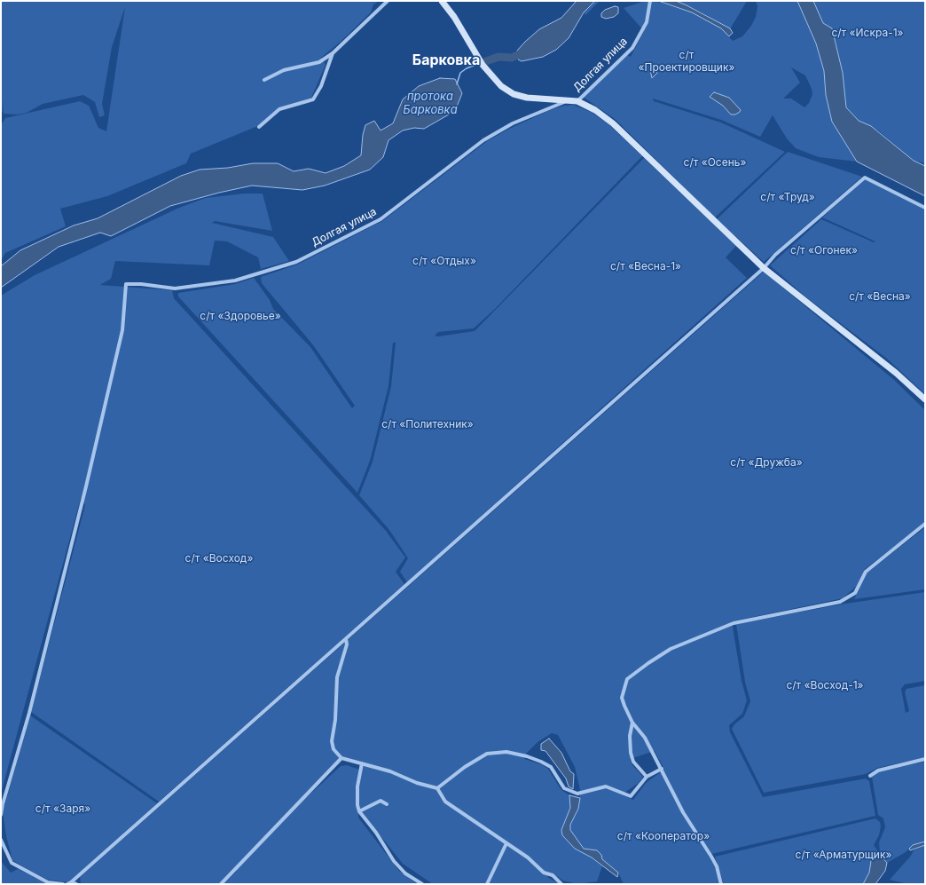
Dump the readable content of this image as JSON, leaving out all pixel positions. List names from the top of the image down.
{
  "streets": {
    "street": ["Долгая улица"]
  },
  "districts": ["Барковка"],
  "water": ["протока Барковка"],
  "parks": [
    "с/т «Искра-1»",
    "с/т «Проектировщик»",
    "с/т «Осень»",
    "с/т «Труд»",
    "с/т «Огонек»",
    "с/т «Отдых»",
    "с/т «Весна-1»",
    "с/т «Весна»",
    "с/т «Здоровье»",
    "с/т «Политехник»",
    "с/т «Дружба»",
    "с/т «Восход»",
    "с/т «Восход-1»",
    "с/т «Заря»",
    "с/т «Кооператор»",
    "с/т «Арматурщик»"
  ]
}
